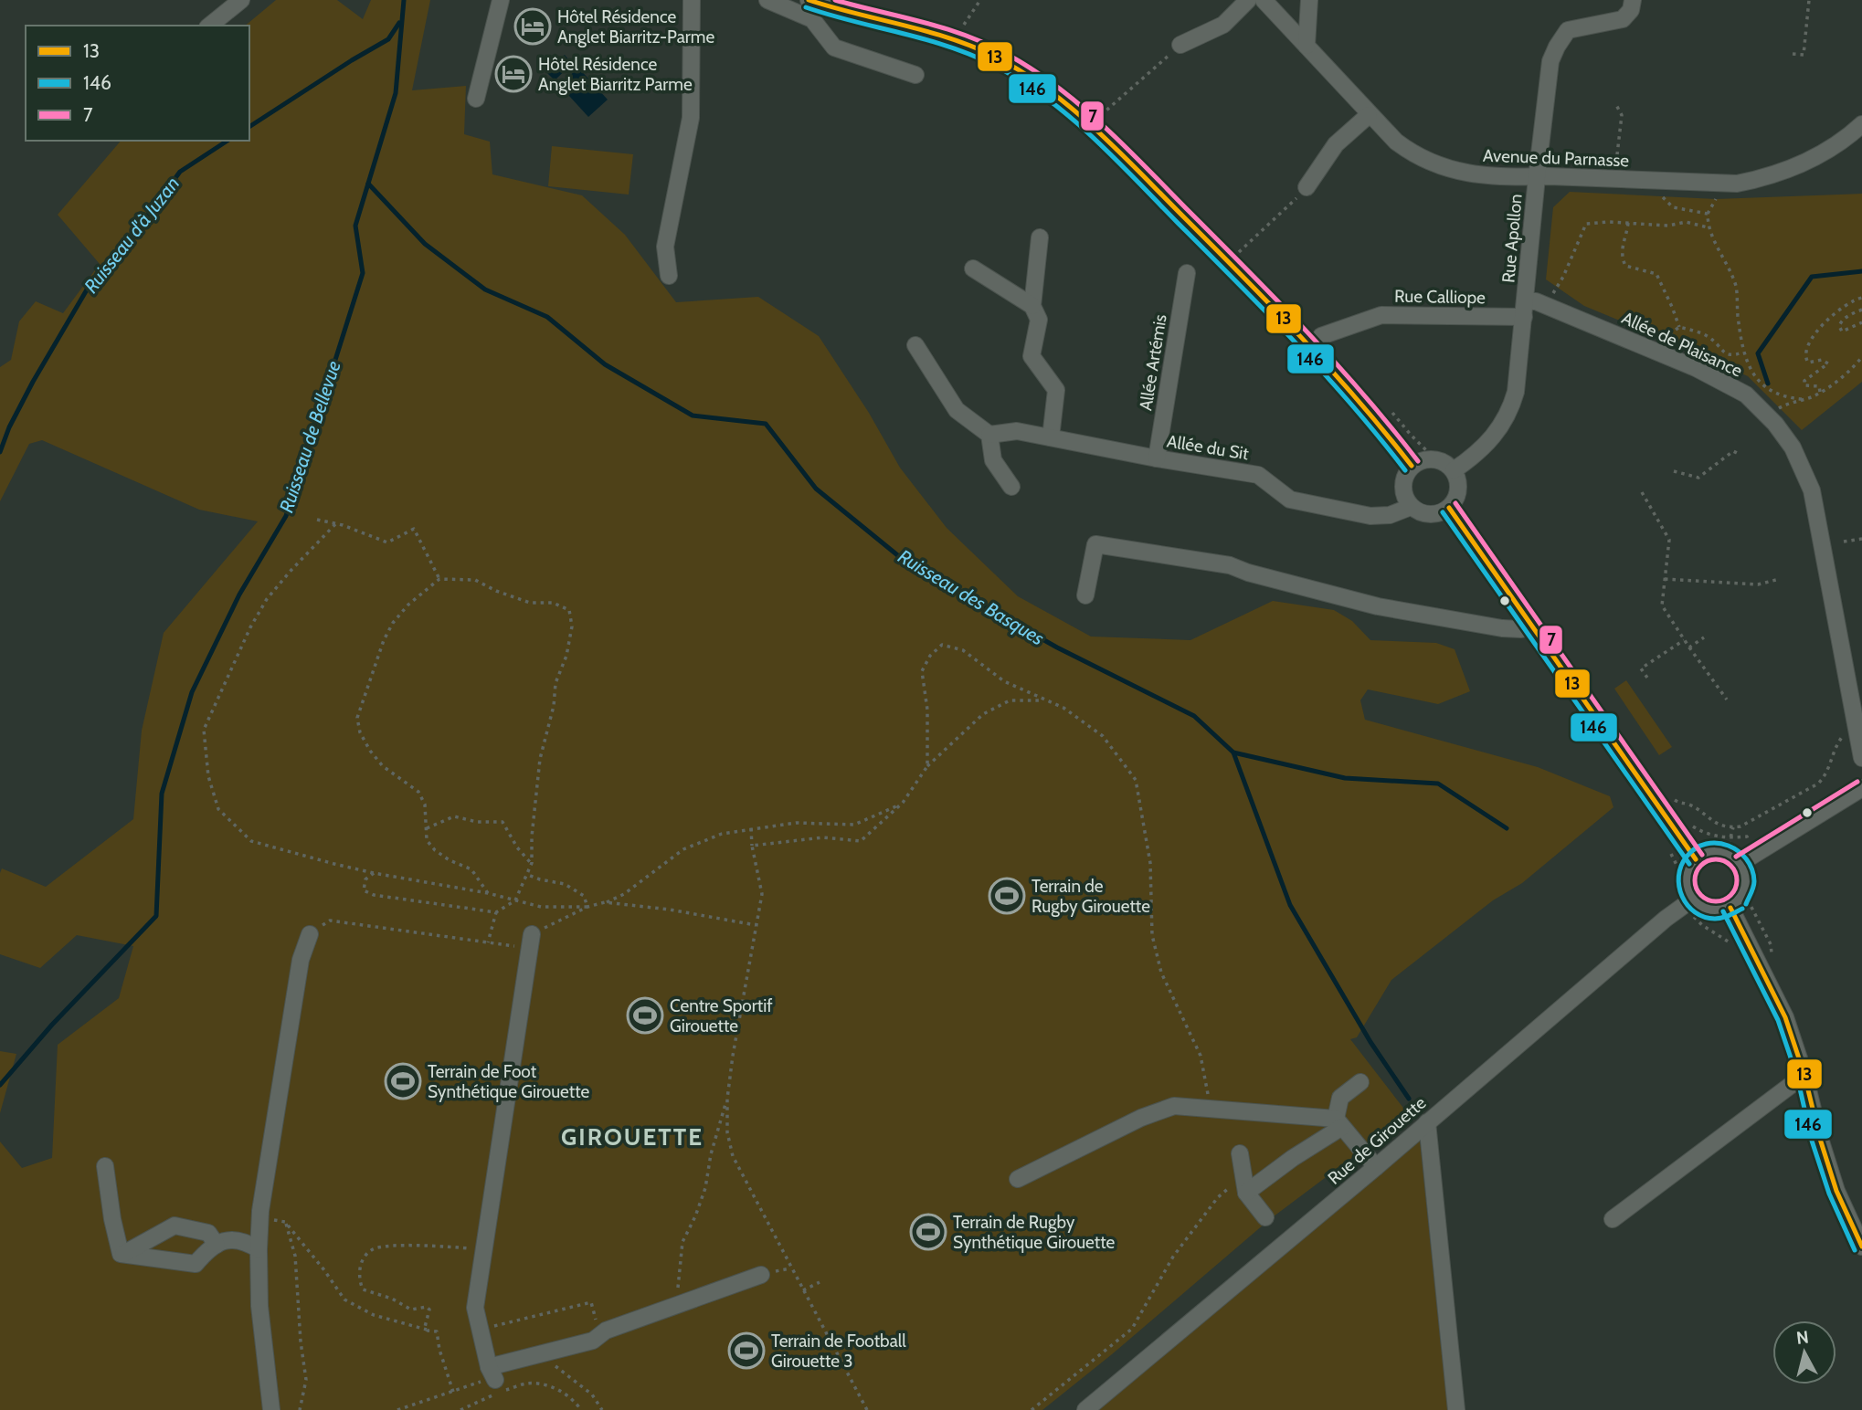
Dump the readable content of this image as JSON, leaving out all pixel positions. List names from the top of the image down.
{
  "streets": {
    "street": [
      "Avenue du Parnasse",
      "Rue Apollon",
      "Rue Calliope",
      "Allée de Plaisance",
      "Allée Artémis",
      "Allée du Sit",
      "Rue de Girouette"
    ]
  },
  "crossings": [
    ["Avenue du Parnasse", "Rue Apollon"],
    ["Rue Apollon", "Rue Calliope"],
    ["Rue Apollon", "Allée de Plaisance"],
    ["Rue Calliope", "Allée de Plaisance"],
    ["Allée Artémis", "Allée du Sit"]
  ],
  "districts": ["GIROUETTE"],
  "water": ["Ruisseau d'à Juzan", "Ruisseau de Bellevue", "Ruisseau des Basques"],
  "places": {
    "hotel": ["Hôtel Résidence Anglet Biarritz-Parme", "Hôtel Résidence Anglet Biarritz Parme"],
    "sports": [
      "Terrain de Rugby Girouette",
      "Centre Sportif Girouette",
      "Terrain de Foot Synthétique Girouette",
      "Terrain de Rugby Synthétique Girouette",
      "Terrain de Football Girouette 3"
    ]
  },
  "lines": ["transit line 13", "transit line 7", "transit line 146"],
  "legend": ["13", "146", "7"],
  "north": "top"
}
